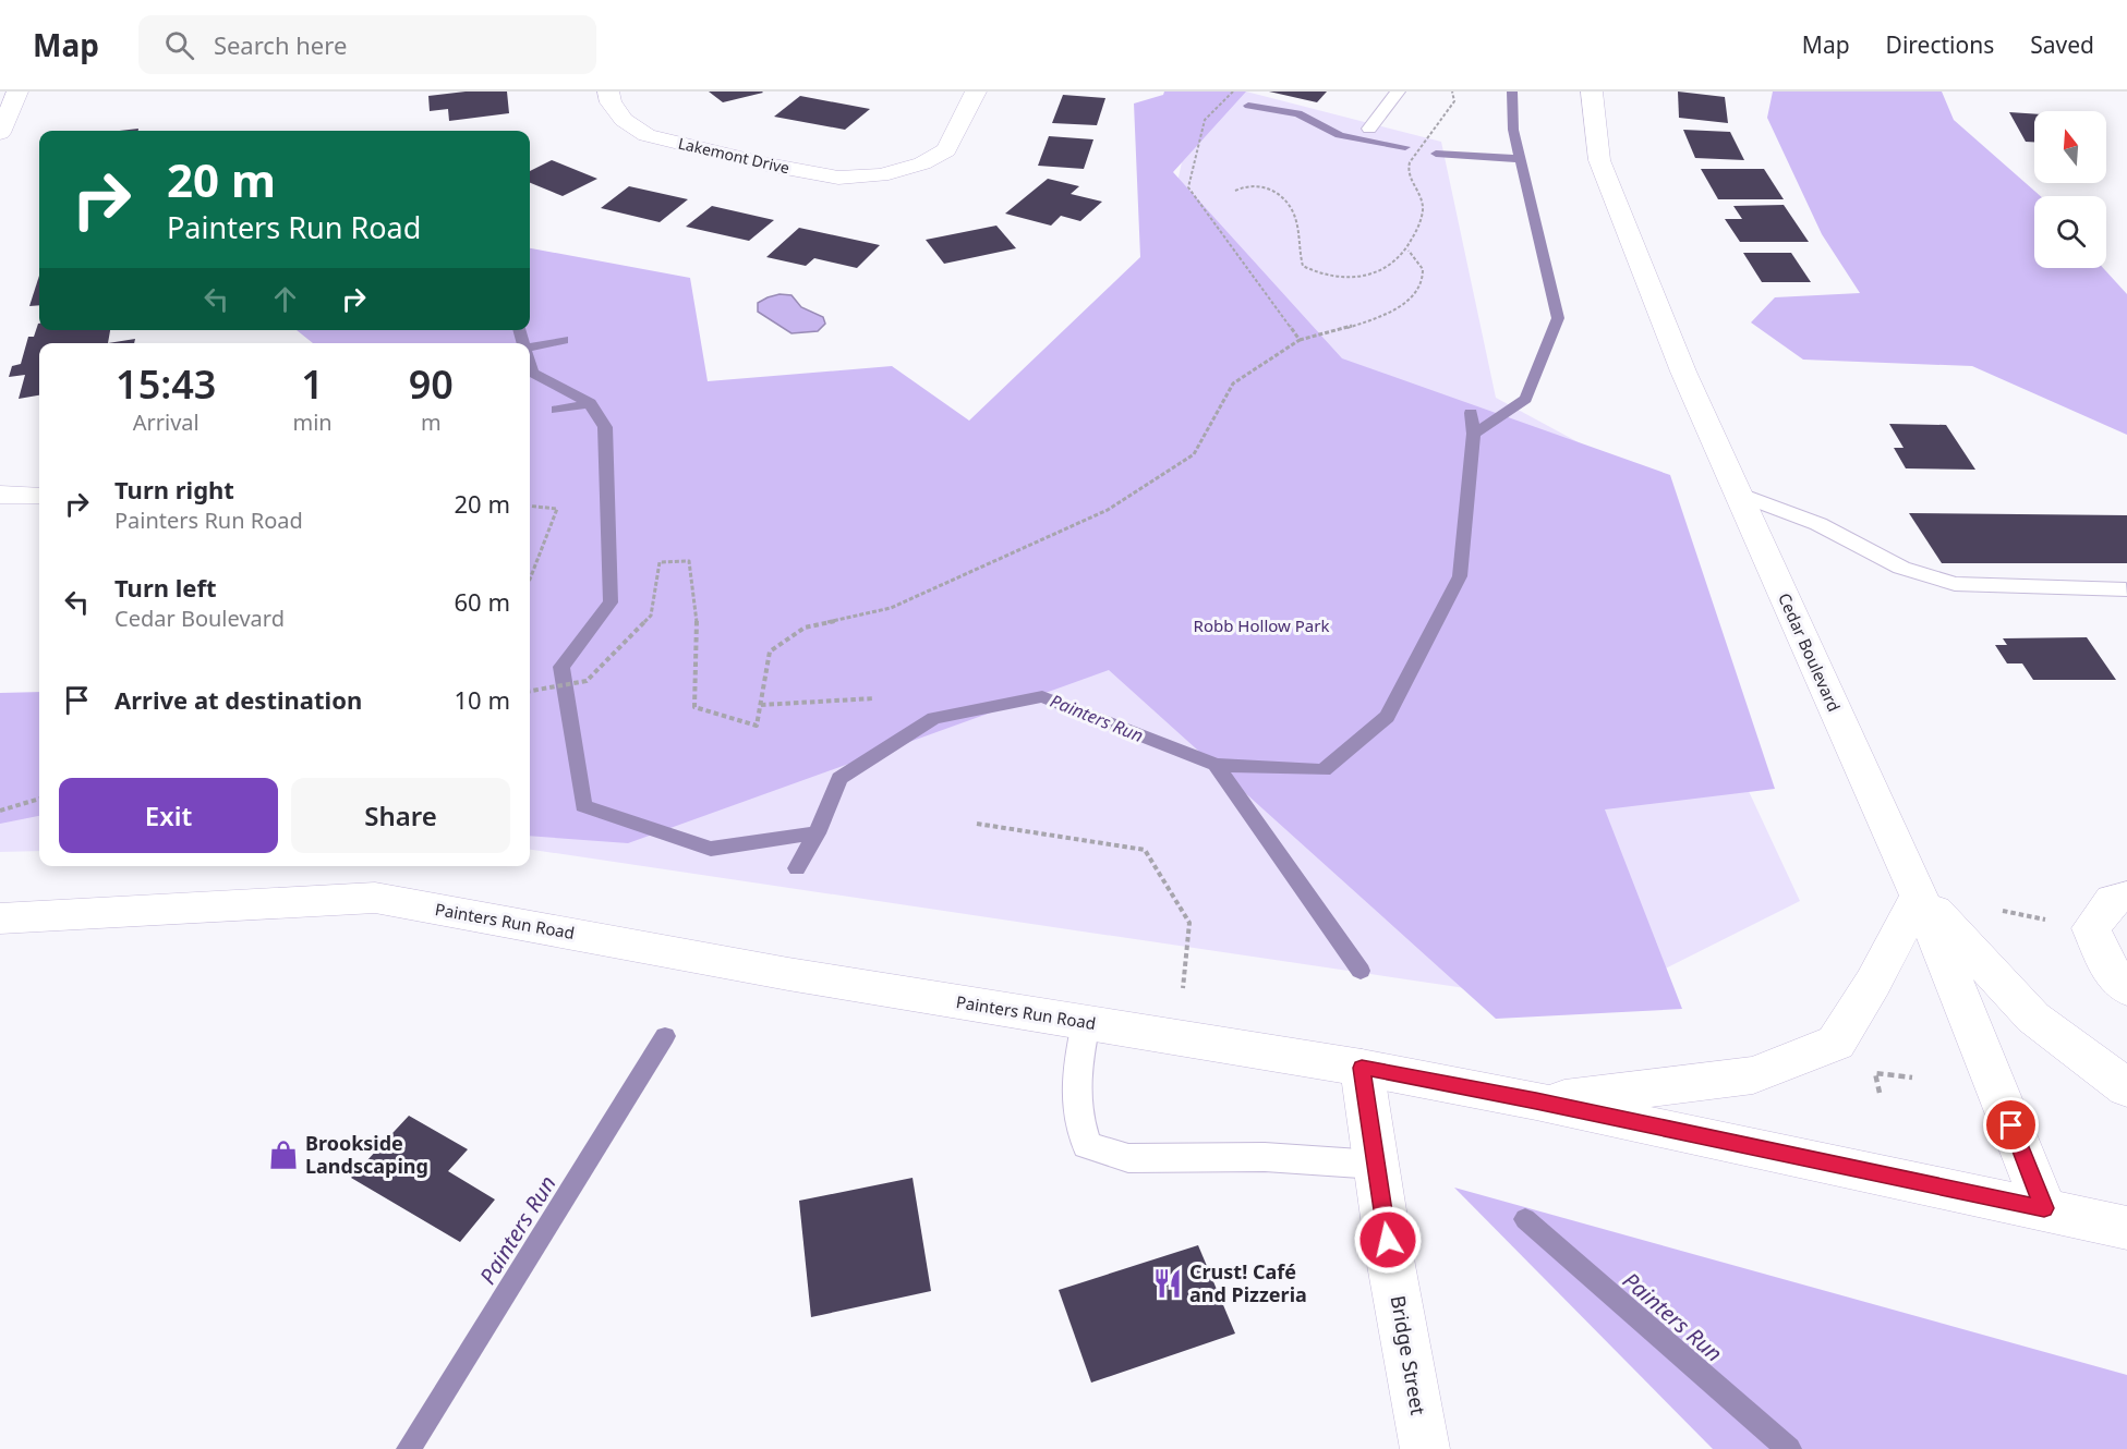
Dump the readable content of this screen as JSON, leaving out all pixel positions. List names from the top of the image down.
{
  "streets": {
    "street": [
      "Lakemont Drive",
      "Cedar Boulevard",
      "Painters Run Road",
      "Bridge Street"
    ]
  },
  "crossings": [
    ["Cedar Boulevard", "Painters Run Road"],
    ["Painters Run Road", "Bridge Street"]
  ],
  "water": ["Painters Run"],
  "parks": ["Robb Hollow Park"],
  "places": {
    "shop": ["Brookside Landscaping"],
    "restaurant": ["Crust! Café and Pizzeria"]
  },
  "north": "top",
  "page": {
    "header": "Map",
    "search": "Search here",
    "nav": ["Map", "Directions", "Saved"],
    "turn": ["20 m", "Painters Run Road"],
    "eta": [
      "15:43",
      "Arrival",
      "1",
      "min",
      "90",
      "m"
    ],
    "list": [
      {
        "name": "Turn right",
        "note": "Painters Run Road",
        "value": "20 m"
      },
      {
        "name": "Turn left",
        "note": "Cedar Boulevard",
        "value": "60 m"
      },
      {
        "name": "Arrive at destination",
        "value": "10 m"
      }
    ],
    "buttons": ["Exit", "Share"]
  }
}
